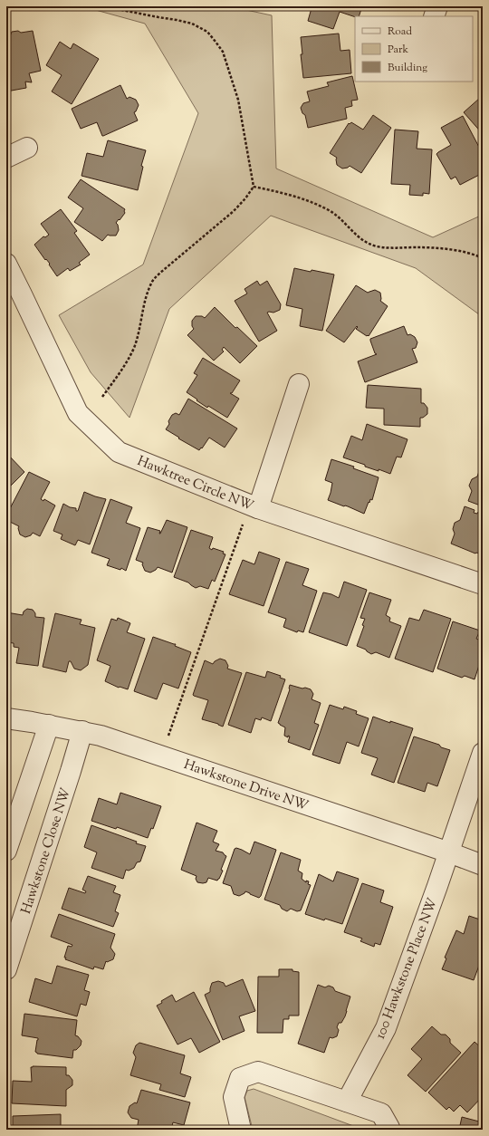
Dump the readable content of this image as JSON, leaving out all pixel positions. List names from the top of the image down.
{
  "streets": {
    "street": [
      "Hawktree Circle NW",
      "Hawkstone Drive NW",
      "Hawkstone Close NW",
      "100 Hawkstone Place NW"
    ]
  },
  "crossings": [
    ["Hawkstone Drive NW", "Hawkstone Close NW"],
    ["Hawkstone Drive NW", "100 Hawkstone Place NW"]
  ],
  "legend": ["Road", "Park", "Building"]
}
